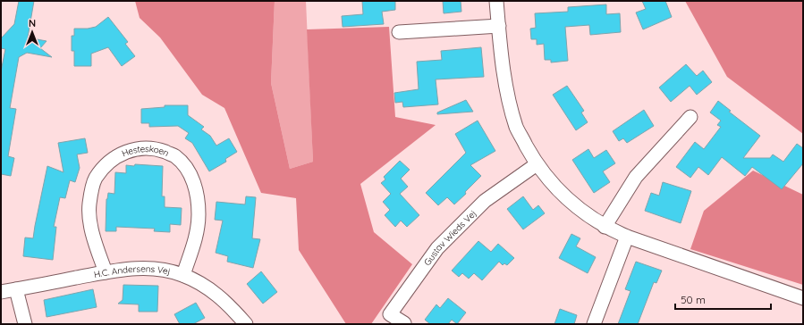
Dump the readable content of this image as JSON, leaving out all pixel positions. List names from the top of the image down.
{
  "streets": {
    "street": ["Hesteskoen", "Gustav Wieds Vej", "H.C. Andersens Vej"]
  },
  "crossings": [
    ["Hesteskoen", "H.C. Andersens Vej"]
  ],
  "scale_bar": "50 m",
  "north": "top"
}
